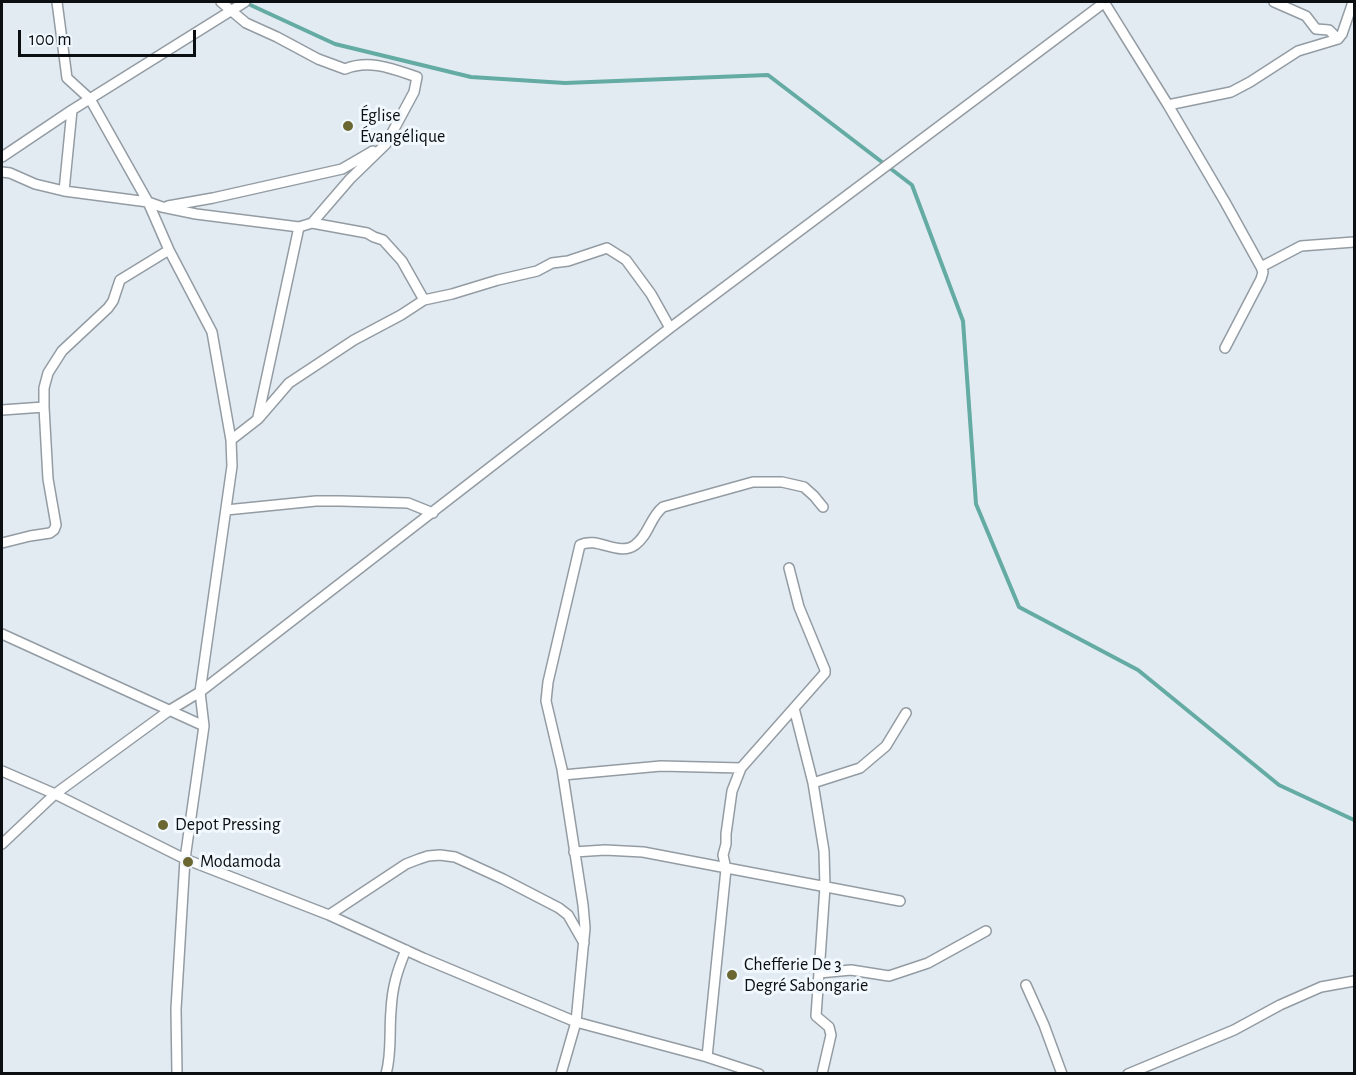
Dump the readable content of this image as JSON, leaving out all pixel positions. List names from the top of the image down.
{
  "places": [
    "Église Évangélique",
    "Depot Pressing",
    "Modamoda",
    "Chefferie De 3 Degré Sabongarie"
  ],
  "scale_bar": "100 m"
}
